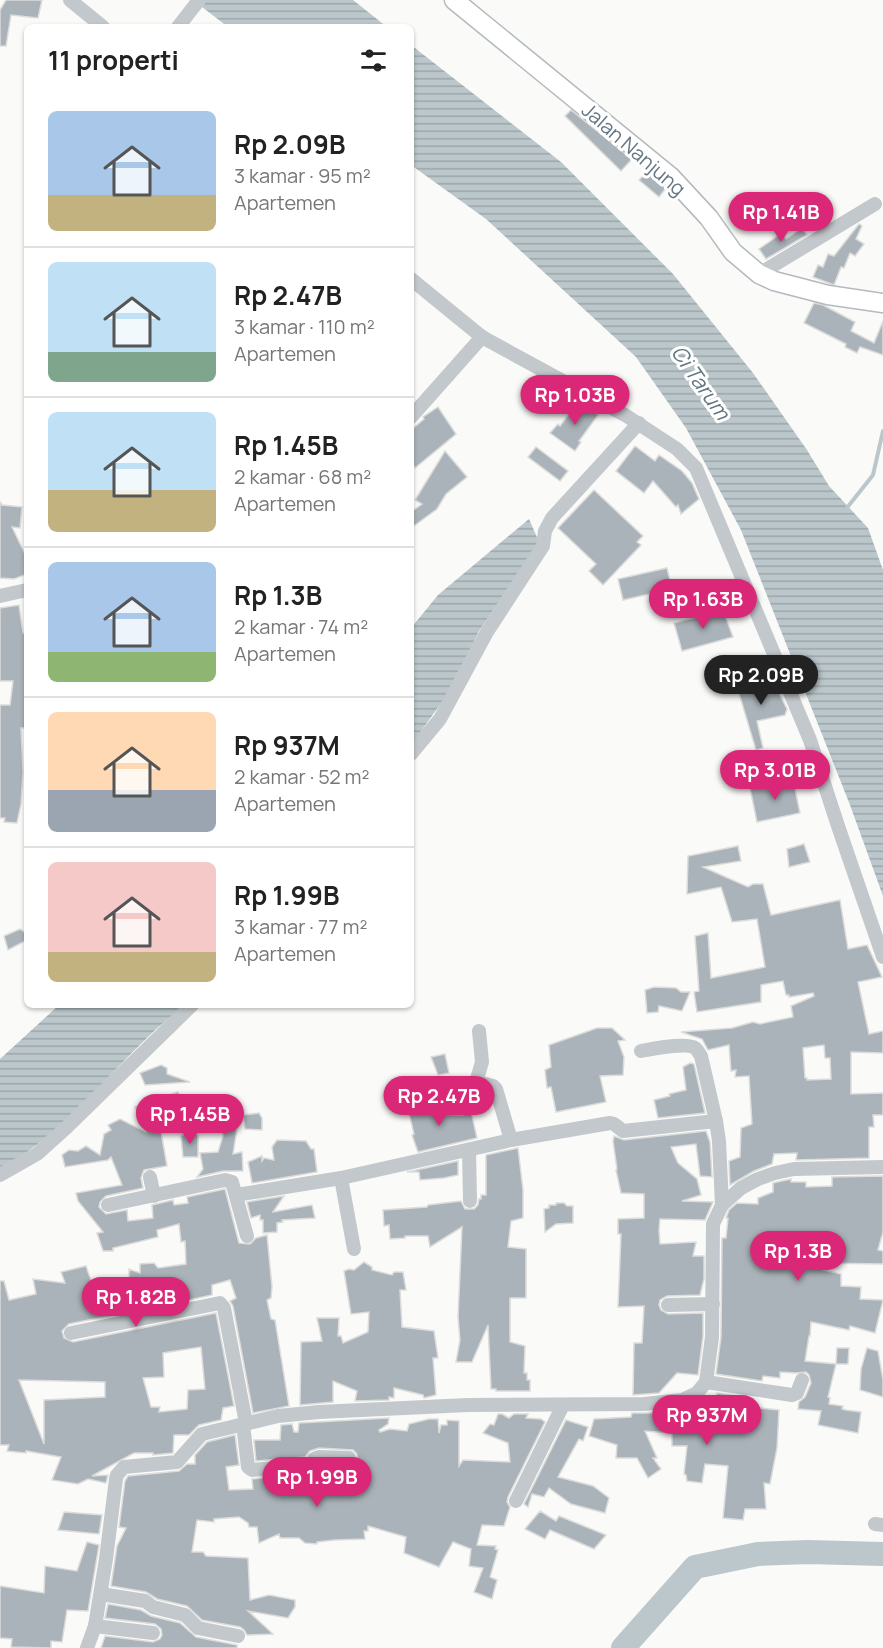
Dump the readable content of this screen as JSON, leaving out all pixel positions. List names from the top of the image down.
{
  "streets": {
    "main road": ["Jalan Nanjung"]
  },
  "water": ["Ci Tarum"],
  "page": {
    "heading": "11 properti",
    "list": [
      {
        "name": "Rp 2.09B",
        "note": "3 kamar · 95 m² · Apartemen"
      },
      {
        "name": "Rp 2.47B",
        "note": "3 kamar · 110 m² · Apartemen"
      },
      {
        "name": "Rp 1.45B",
        "note": "2 kamar · 68 m² · Apartemen"
      },
      {
        "name": "Rp 1.3B",
        "note": "2 kamar · 74 m² · Apartemen"
      },
      {
        "name": "Rp 937M",
        "note": "2 kamar · 52 m² · Apartemen"
      },
      {
        "name": "Rp 1.99B",
        "note": "3 kamar · 77 m² · Apartemen"
      }
    ],
    "price": [
      "Rp 1.41B",
      "Rp 1.03B",
      "Rp 1.63B",
      "Rp 2.09B",
      "Rp 3.01B",
      "Rp 2.47B",
      "Rp 1.45B",
      "Rp 1.3B",
      "Rp 1.82B",
      "Rp 937M",
      "Rp 1.99B"
    ]
  }
}
